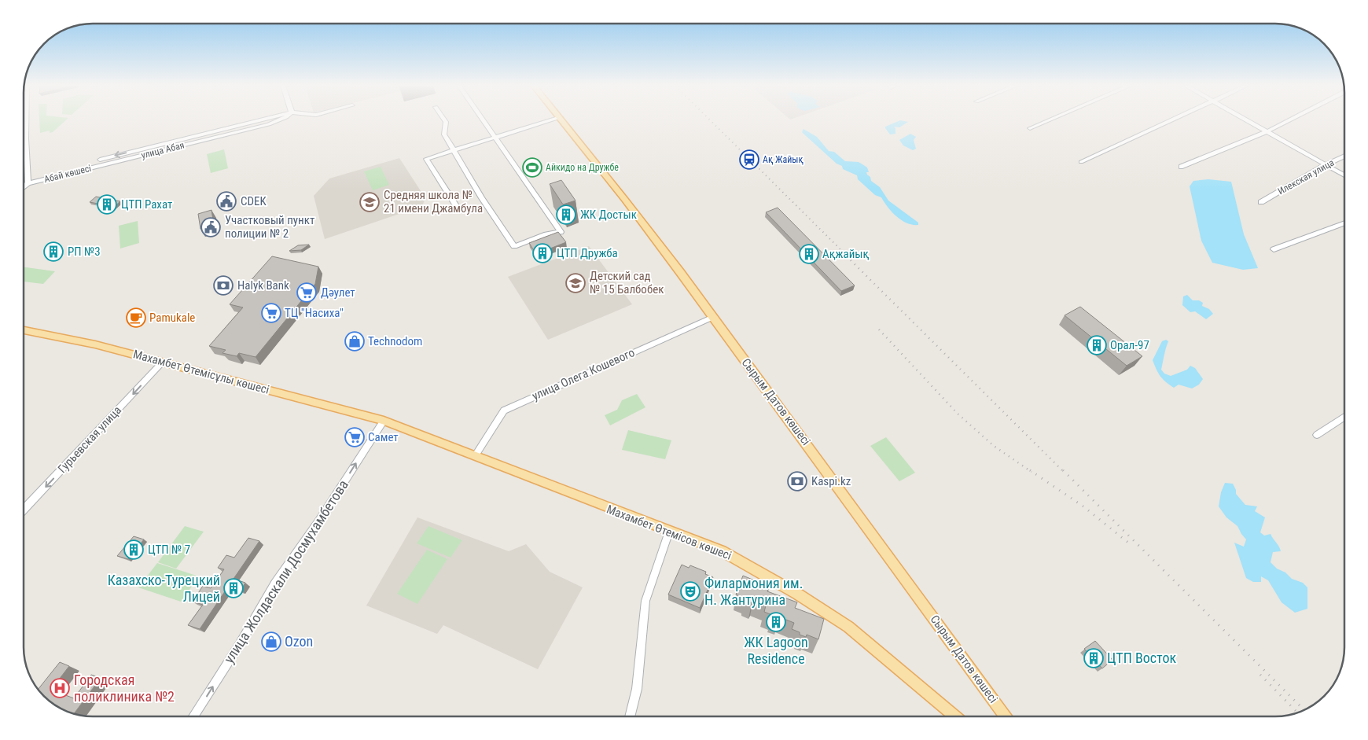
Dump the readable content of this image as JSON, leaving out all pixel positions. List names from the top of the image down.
{
  "streets": {
    "main road": ["Махамбет Өтемісұлы көшесі", "Сырым Датов көшесі", "Махамбет Өтемісов көшесі"],
    "street": [
      "улица Абая",
      "Абай көшесі",
      "Илекская улица",
      "улица Олега Кошевого",
      "Гурьевская улица",
      "улица Жолдаскали Досмухамбетова"
    ]
  },
  "crossings": [
    ["улица Абая", "Абай көшесі"],
    ["Махамбет Өтемісұлы көшесі", "Гурьевская улица"],
    ["Махамбет Өтемісұлы көшесі", "Махамбет Өтемісов көшесі"],
    ["Махамбет Өтемісұлы көшесі", "улица Жолдаскали Досмухамбетова"],
    ["улица Олега Кошевого", "Сырым Датов көшесі"],
    ["улица Олега Кошевого", "Махамбет Өтемісов көшесі"],
    ["Махамбет Өтемісов көшесі", "улица Жолдаскали Досмухамбетова"]
  ],
  "one_way": ["Гурьевская улица", "улица Жолдаскали Досмухамбетова"],
  "places": {
    "station": ["Ақ Жайық"],
    "sports": ["Айкидо на Дружбе"],
    "public building": ["CDEK", "Участковый пункт полиции № 2"],
    "school or university": ["Средняя школа № 21 имени Джамбула", "Детский сад № 15 Балбобек"],
    "building": [
      "ЦТП Рахат",
      "ЖК Достык",
      "РП №3",
      "ЦТП Дружба",
      "Ақжайық",
      "Орал-97",
      "ЦТП № 7",
      "Казахско-Турецкий Лицей",
      "ЖК Lagoon Residence",
      "ЦТП Восток"
    ],
    "bank": ["Halyk Bank", "Kaspi.kz"],
    "supermarket": ["Дәулет", "ТЦ \"Насиха\"", "Самет"],
    "cafe": ["Pamukale"],
    "shop": ["Technodom", "Ozon"],
    "theatre": ["Филармония им. Н. Жантурина"],
    "hospital": ["Городская поликлиника №2"]
  }
}
